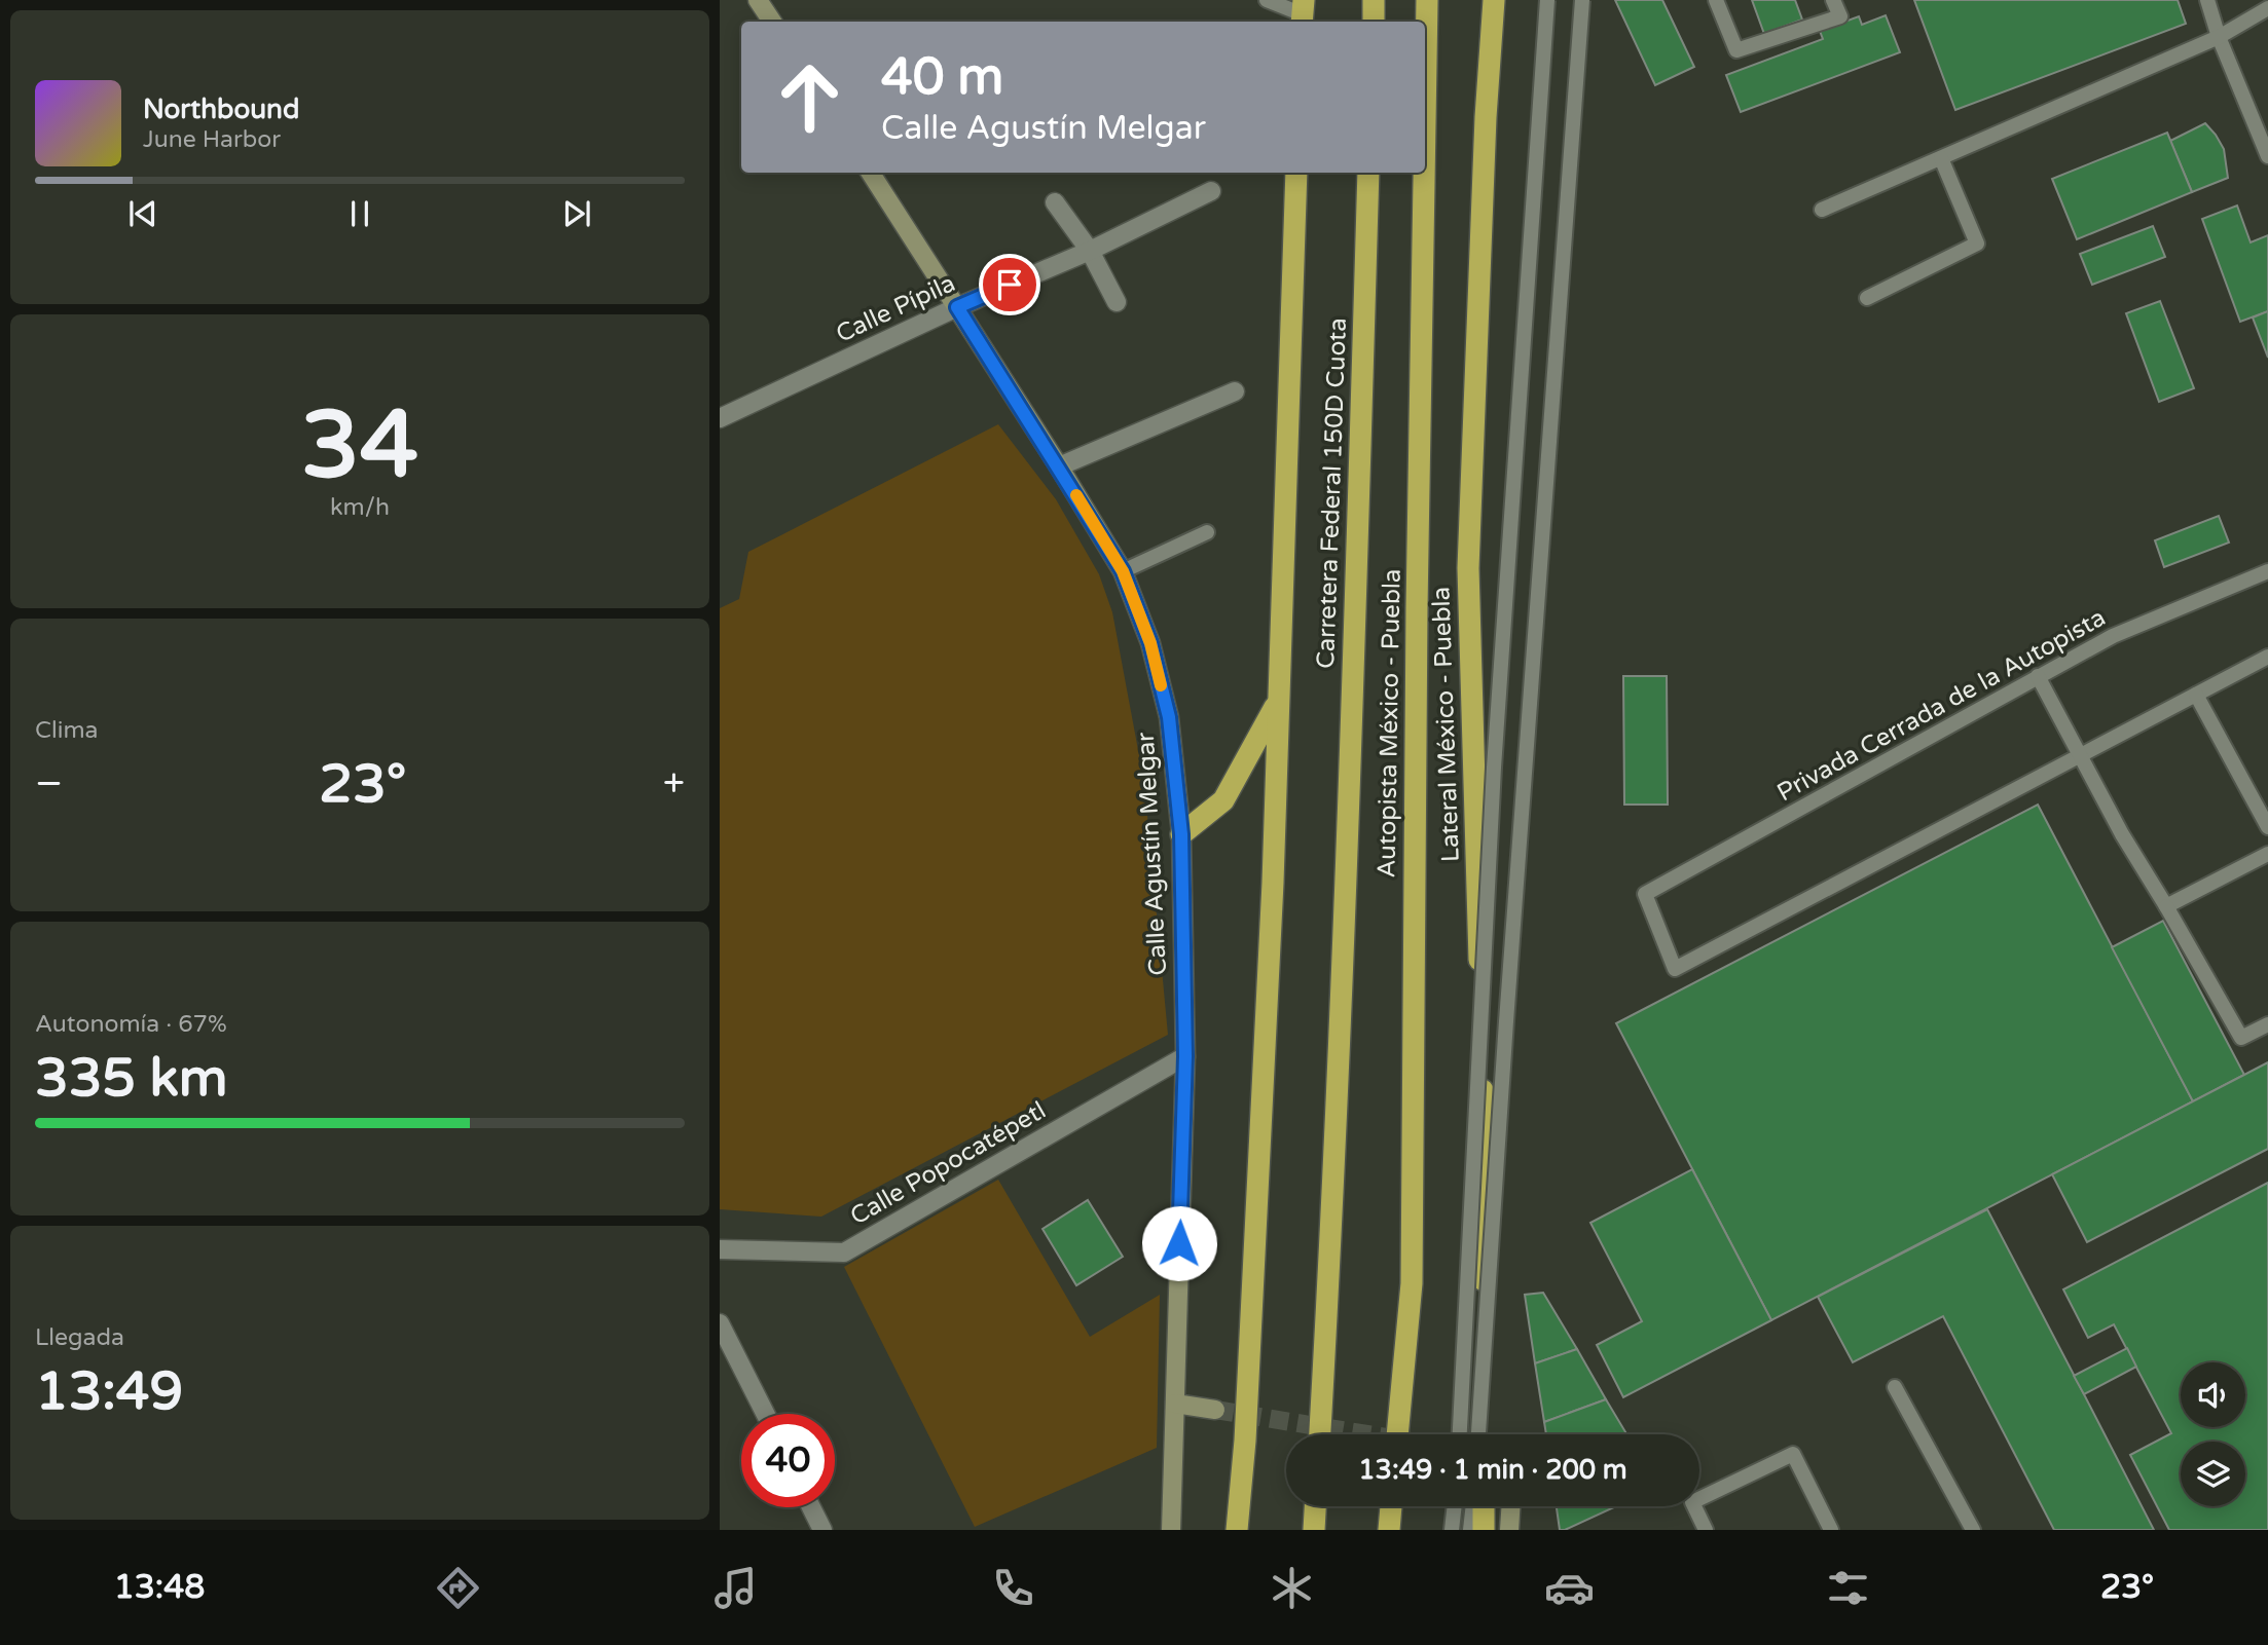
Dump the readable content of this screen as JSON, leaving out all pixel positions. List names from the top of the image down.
{
  "streets": {
    "highway": ["Carretera Federal 150D Cuota", "Autopista México - Puebla", "Lateral México - Puebla"],
    "street": ["Calle Pípila", "Calle Agustín Melgar", "Calle Popocatépetl"],
    "lane": ["Privada Cerrada de la Autopista"]
  },
  "crossings": [
    ["Calle Pípila", "Calle Agustín Melgar"],
    ["Carretera Federal 150D Cuota", "Autopista México - Puebla"],
    ["Calle Agustín Melgar", "Calle Popocatépetl"]
  ],
  "page": {
    "turn": ["40 m", "Calle Agustín Melgar"],
    "song": ["Northbound", "June Harbor"],
    "tile": [
      ["34", "km/h"],
      "Clima",
      ["Autonomía · 67%", "335 km"],
      ["Llegada", "13:49"]
    ],
    "heat": ["−", "23°", "+"],
    "limit": "40",
    "trip": "13:49 · 1 min · 200 m",
    "tabs": ["13:48", "23°"]
  }
}
